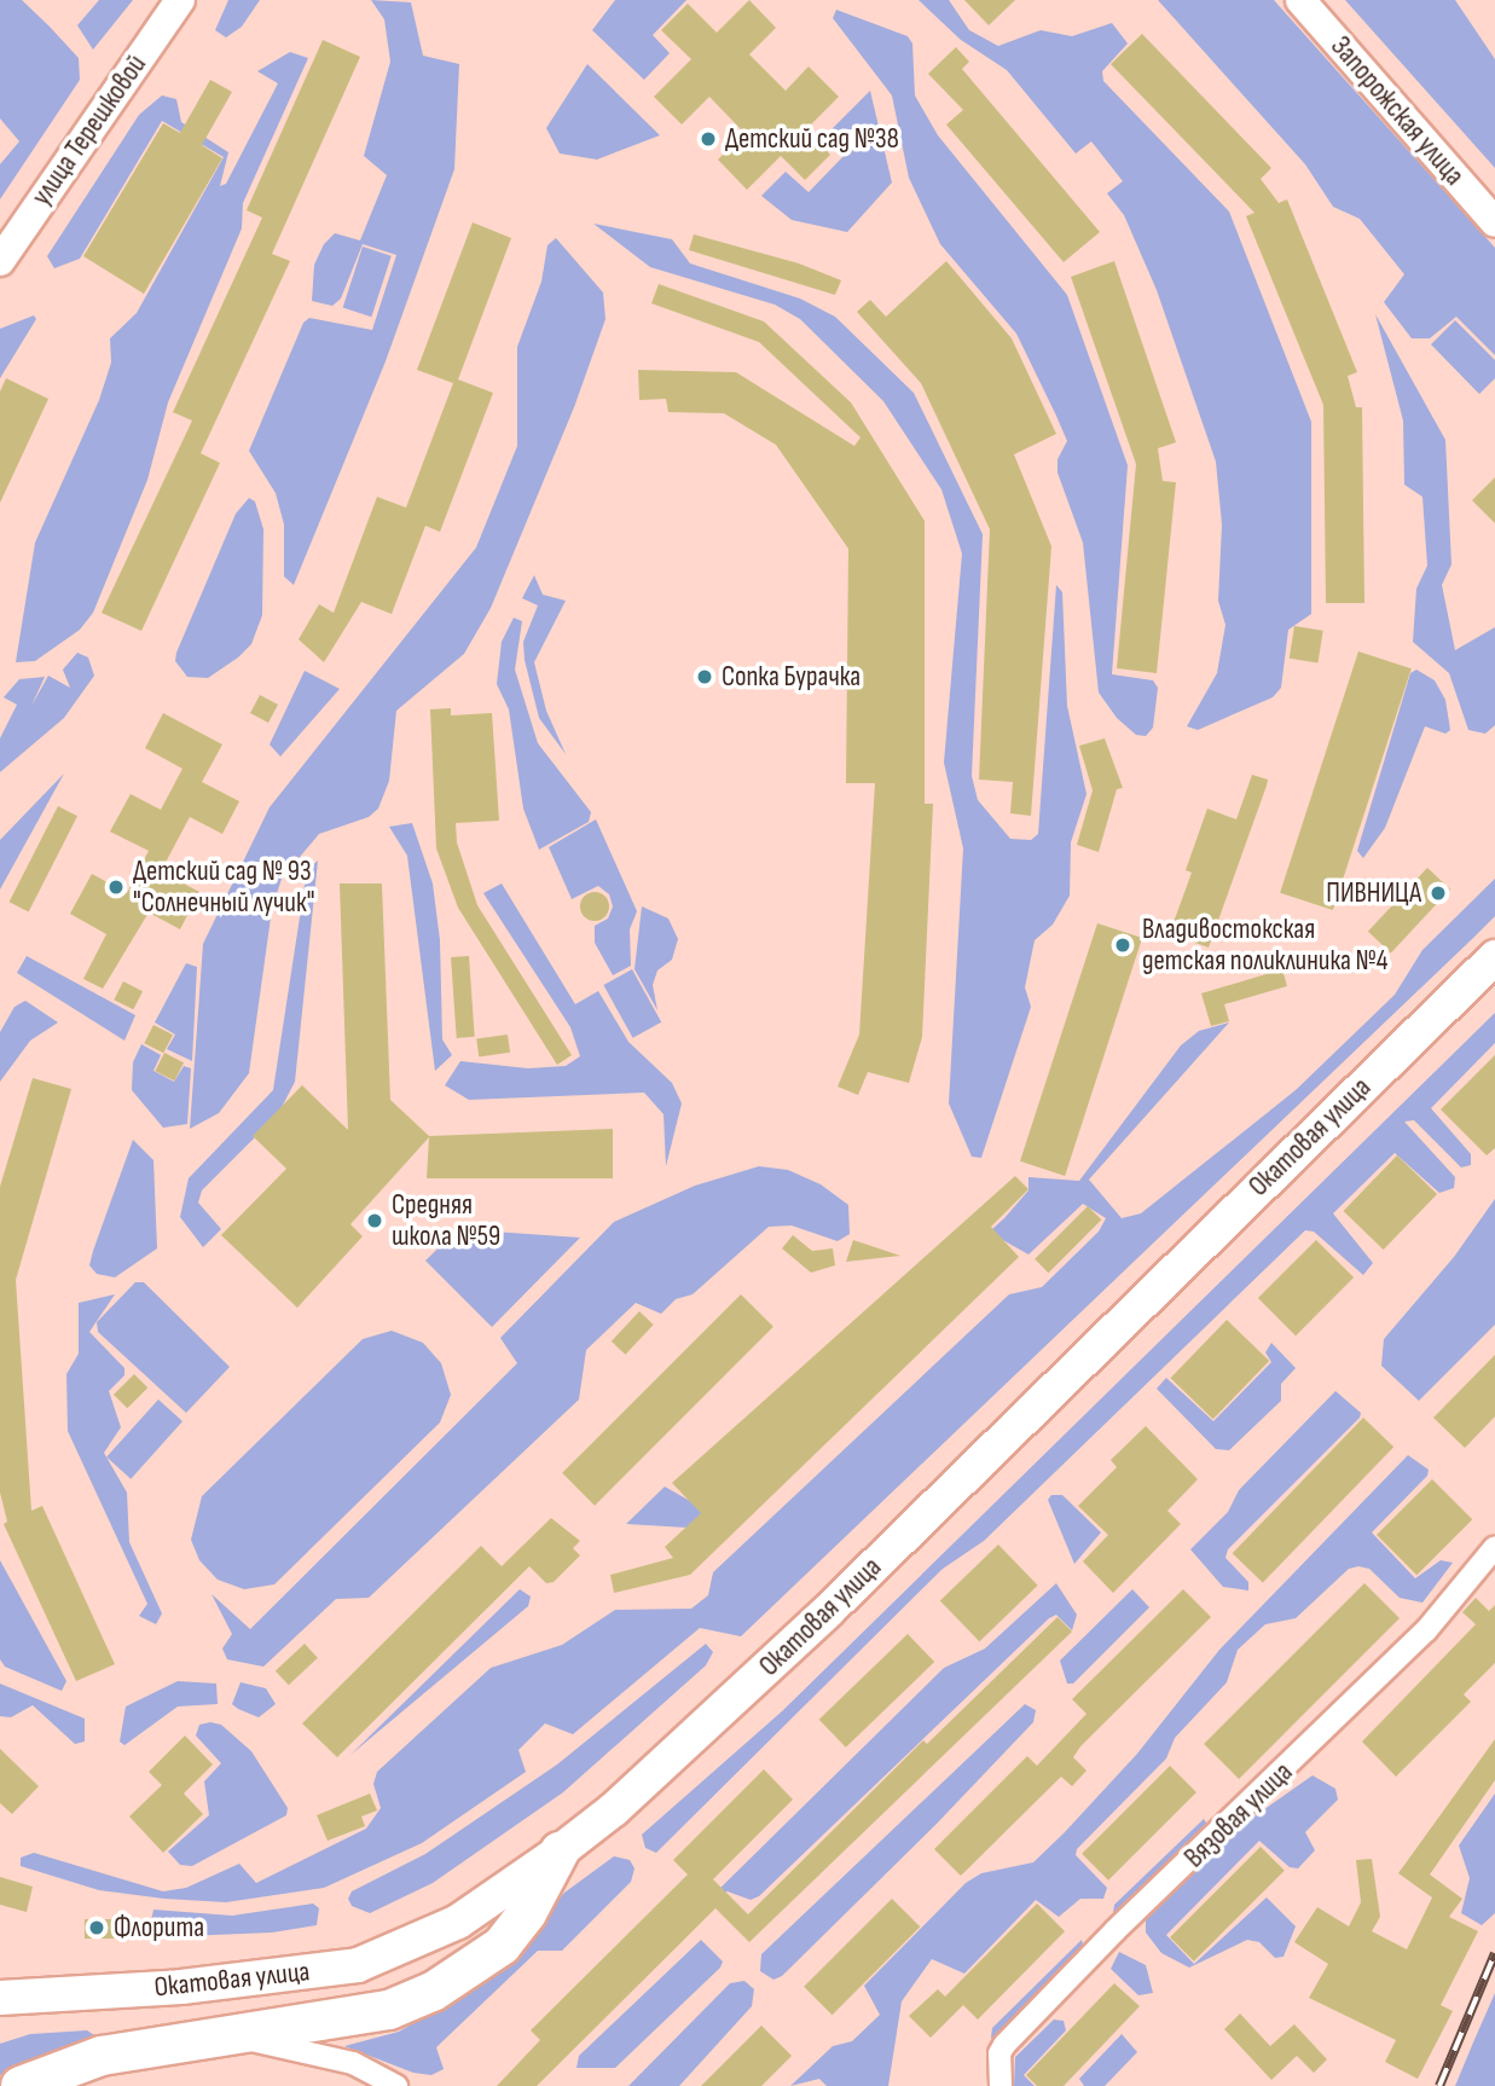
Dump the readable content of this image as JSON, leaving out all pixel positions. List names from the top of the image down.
{
  "streets": {
    "main road": ["Запорожская улица", "улица Терешковой", "Окатовая улица"],
    "street": ["Вязовая улица"]
  },
  "places": [
    "Детский сад №38",
    "Сопка Бурачка",
    "Детский сад № 93 \"Солнечный лучик\"",
    "ПИВНИЦА",
    "Владивостокская детская поликлиника №4",
    "Средняя школа №59",
    "Флорита"
  ]
}
